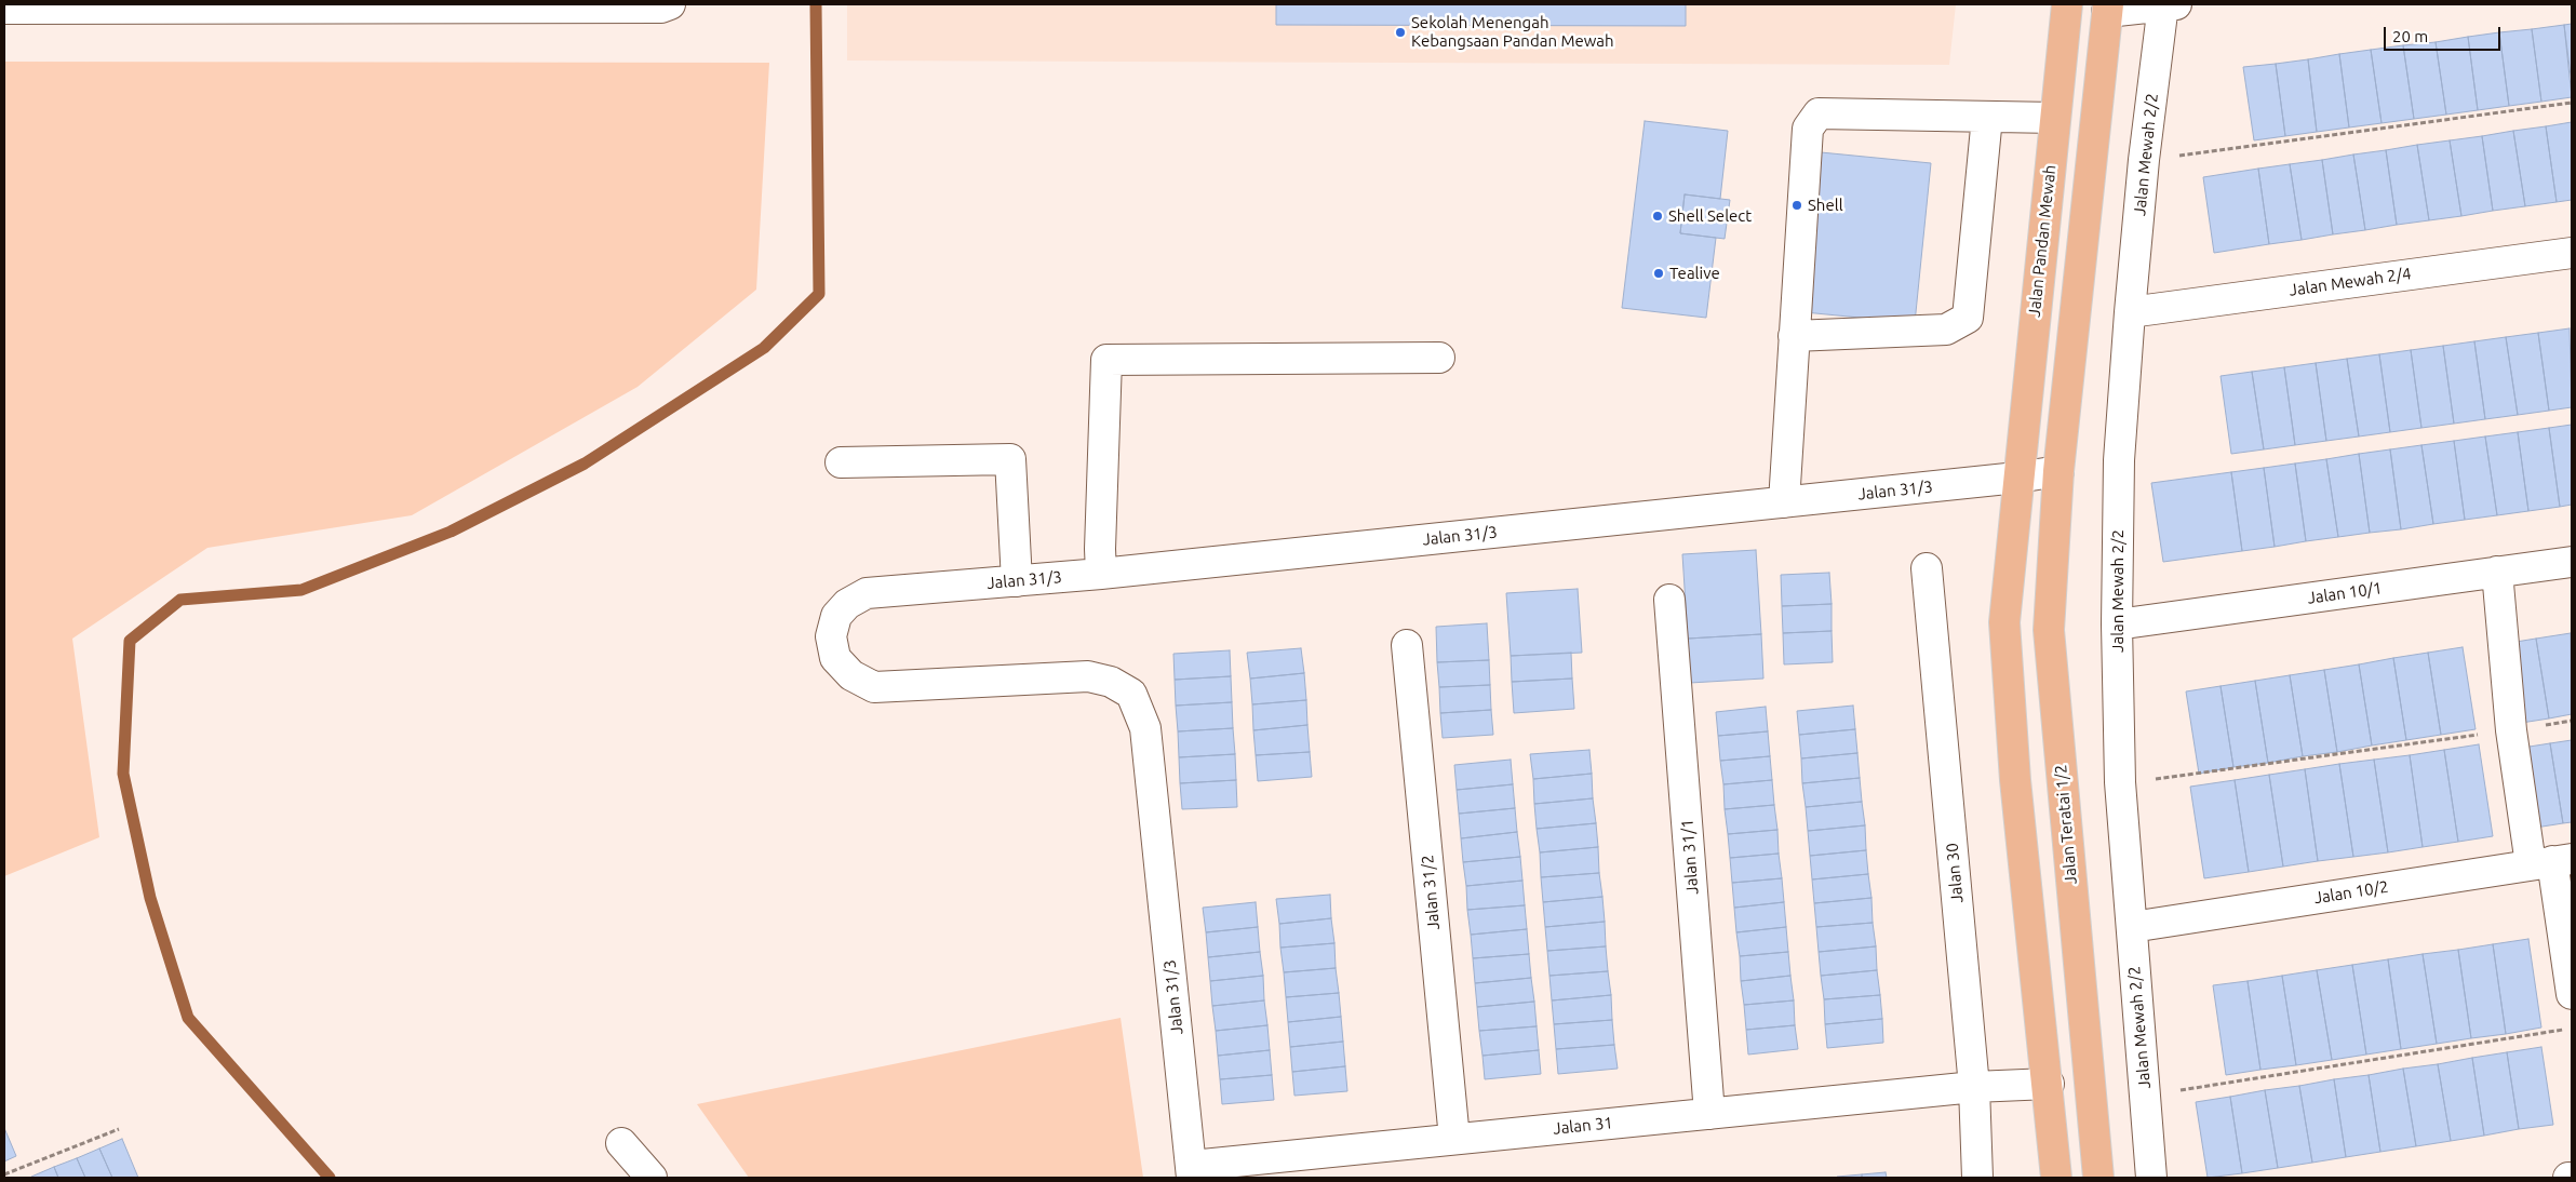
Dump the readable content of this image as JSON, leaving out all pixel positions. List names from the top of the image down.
{
  "streets": {
    "main road": ["Jalan Pandan Mewah", "Jalan Teratai 1/2"],
    "street": [
      "Jalan Mewah 2/2",
      "Jalan Mewah 2/4",
      "Jalan 31/3",
      "Jalan 10/1",
      "Jalan 31/1",
      "Jalan 30",
      "Jalan 31/2",
      "Jalan 10/2",
      "Jalan 31"
    ]
  },
  "crossings": [
    ["Jalan Mewah 2/2", "Jalan Mewah 2/4"],
    ["Jalan Mewah 2/2", "Jalan 10/1"],
    ["Jalan Mewah 2/2", "Jalan 10/2"],
    ["Jalan Pandan Mewah", "Jalan 31/3"],
    ["Jalan 31/3", "Jalan Teratai 1/2"],
    ["Jalan 31/3", "Jalan 31"],
    ["Jalan 31/1", "Jalan 31"],
    ["Jalan 30", "Jalan 31"],
    ["Jalan 31/2", "Jalan 31"]
  ],
  "places": [
    "Sekolah Menengah Kebangsaan Pandan Mewah",
    "Shell",
    "Shell Select",
    "Tealive"
  ],
  "scale_bar": "20 m"
}
